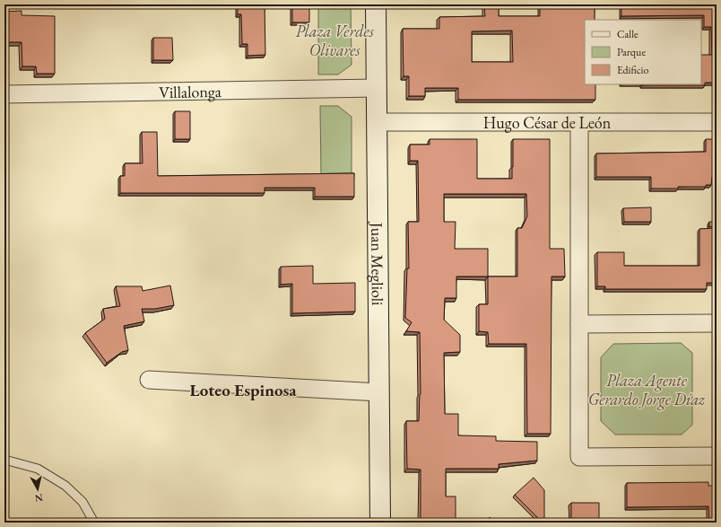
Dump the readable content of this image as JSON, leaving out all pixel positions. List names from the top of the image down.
{
  "streets": {
    "main road": ["Juan Meglioli"],
    "street": ["Villalonga", "Hugo César de León"]
  },
  "crossings": [
    ["Villalonga", "Juan Meglioli"],
    ["Hugo César de León", "Juan Meglioli"]
  ],
  "districts": ["Loteo Espinosa"],
  "parks": ["Plaza Verdes Olivares", "Plaza Agente Gerardo Jorge Díaz"],
  "legend": ["Calle", "Parque", "Edificio"],
  "north": "bottom"
}
